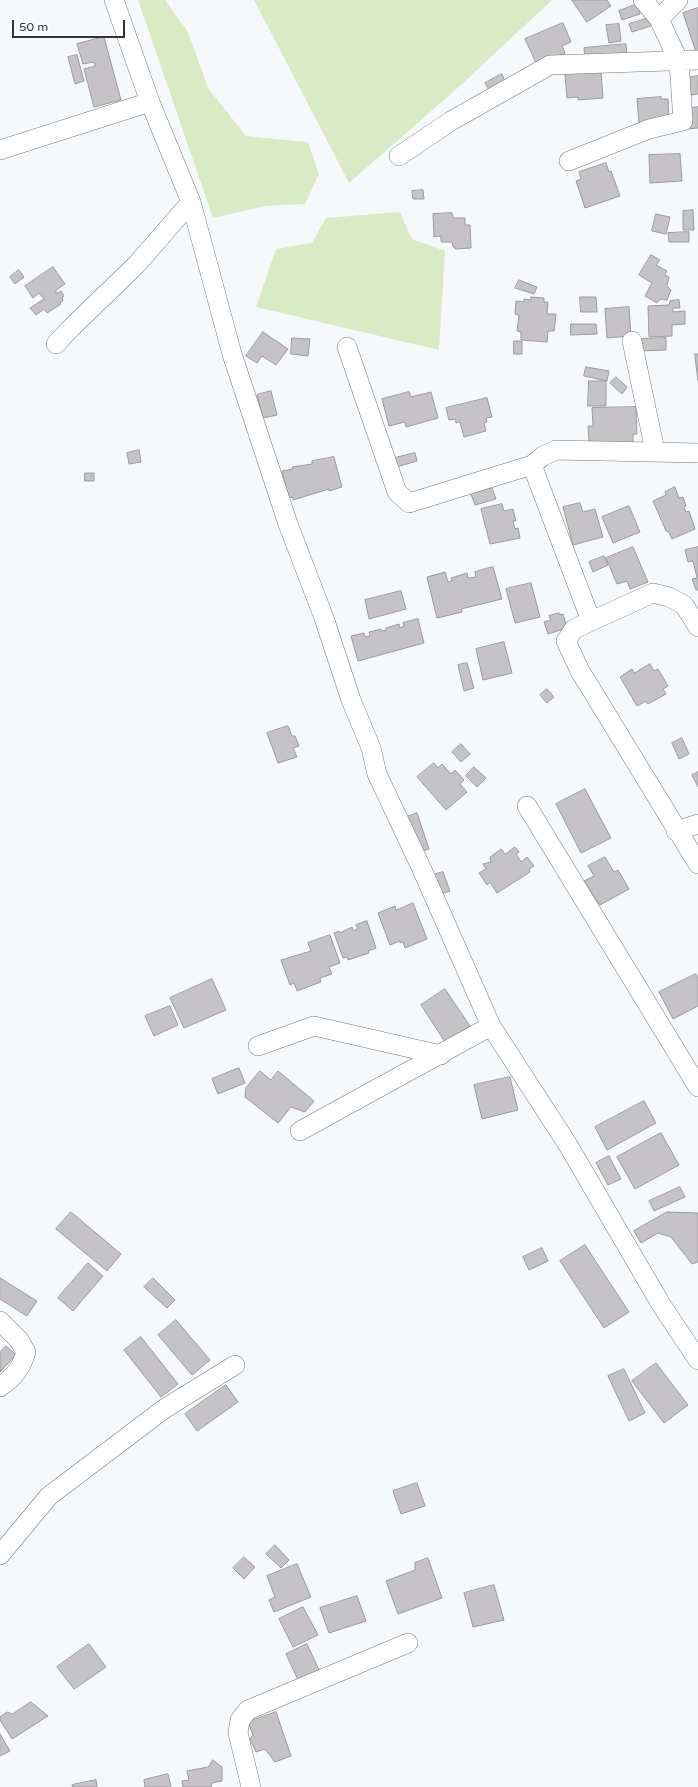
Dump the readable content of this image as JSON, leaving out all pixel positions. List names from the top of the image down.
{
  "scale_bar": "50 m"
}
